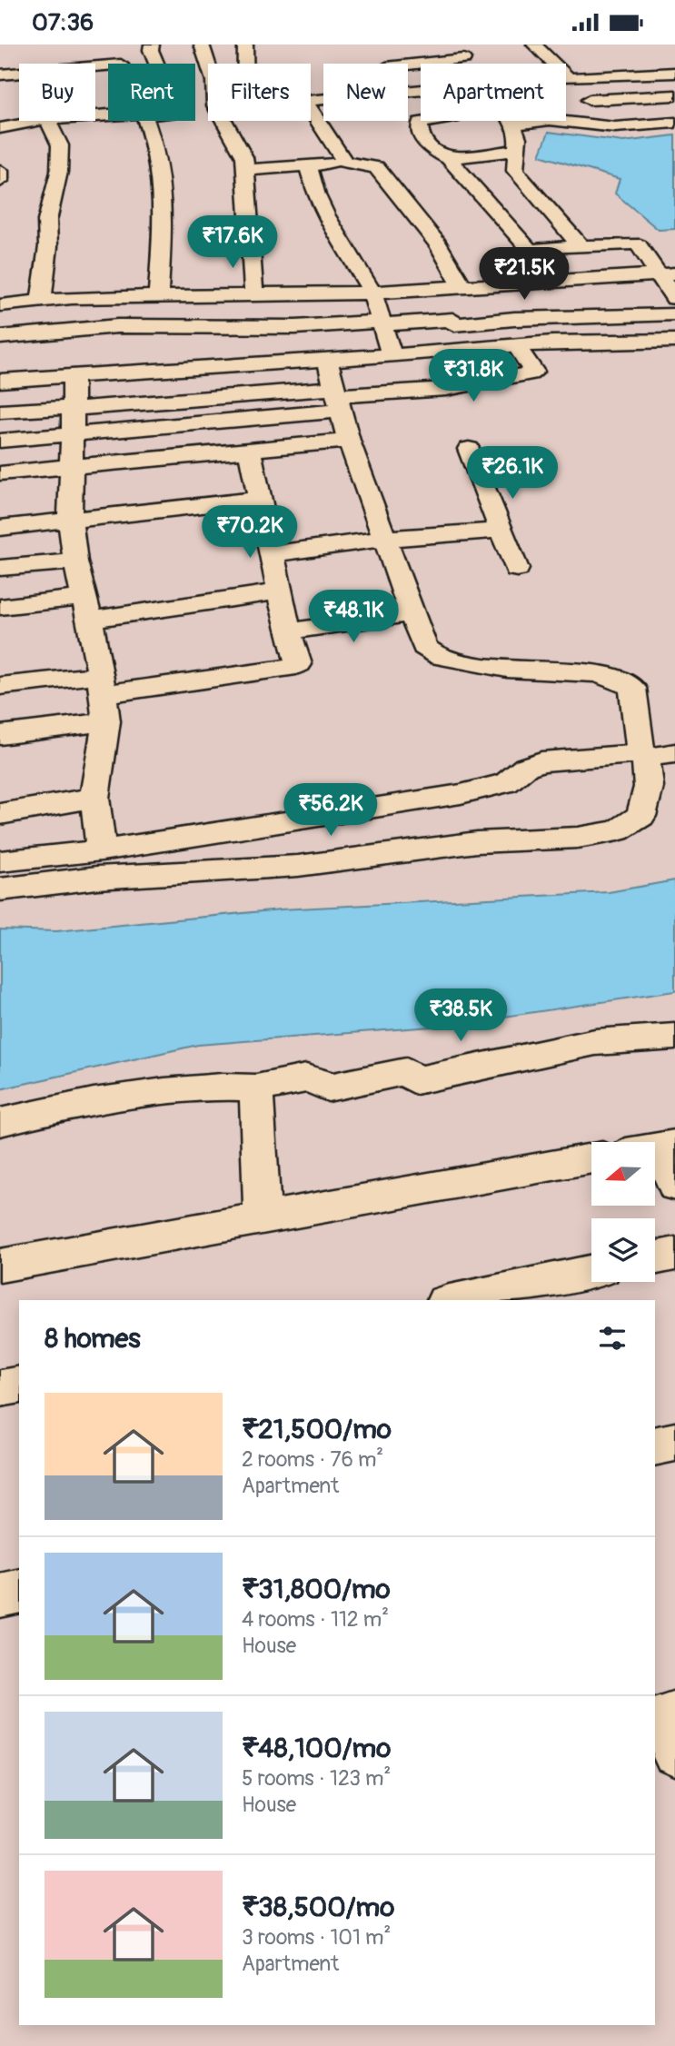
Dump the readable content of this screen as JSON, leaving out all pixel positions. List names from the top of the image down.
{
  "north": "left",
  "page": {
    "status": "07:36",
    "chip": [
      "Buy",
      "Rent",
      "Filters",
      "New",
      "Apartment"
    ],
    "price": [
      "₹17.6K",
      "₹21.5K",
      "₹31.8K",
      "₹26.1K",
      "₹70.2K",
      "₹48.1K",
      "₹56.2K",
      "₹38.5K"
    ],
    "heading": "8 homes",
    "list": [
      {
        "name": "₹21,500/mo",
        "note": "2 rooms · 76 m² · Apartment"
      },
      {
        "name": "₹31,800/mo",
        "note": "4 rooms · 112 m² · House"
      },
      {
        "name": "₹48,100/mo",
        "note": "5 rooms · 123 m² · House"
      },
      {
        "name": "₹38,500/mo",
        "note": "3 rooms · 101 m² · Apartment"
      }
    ]
  }
}
